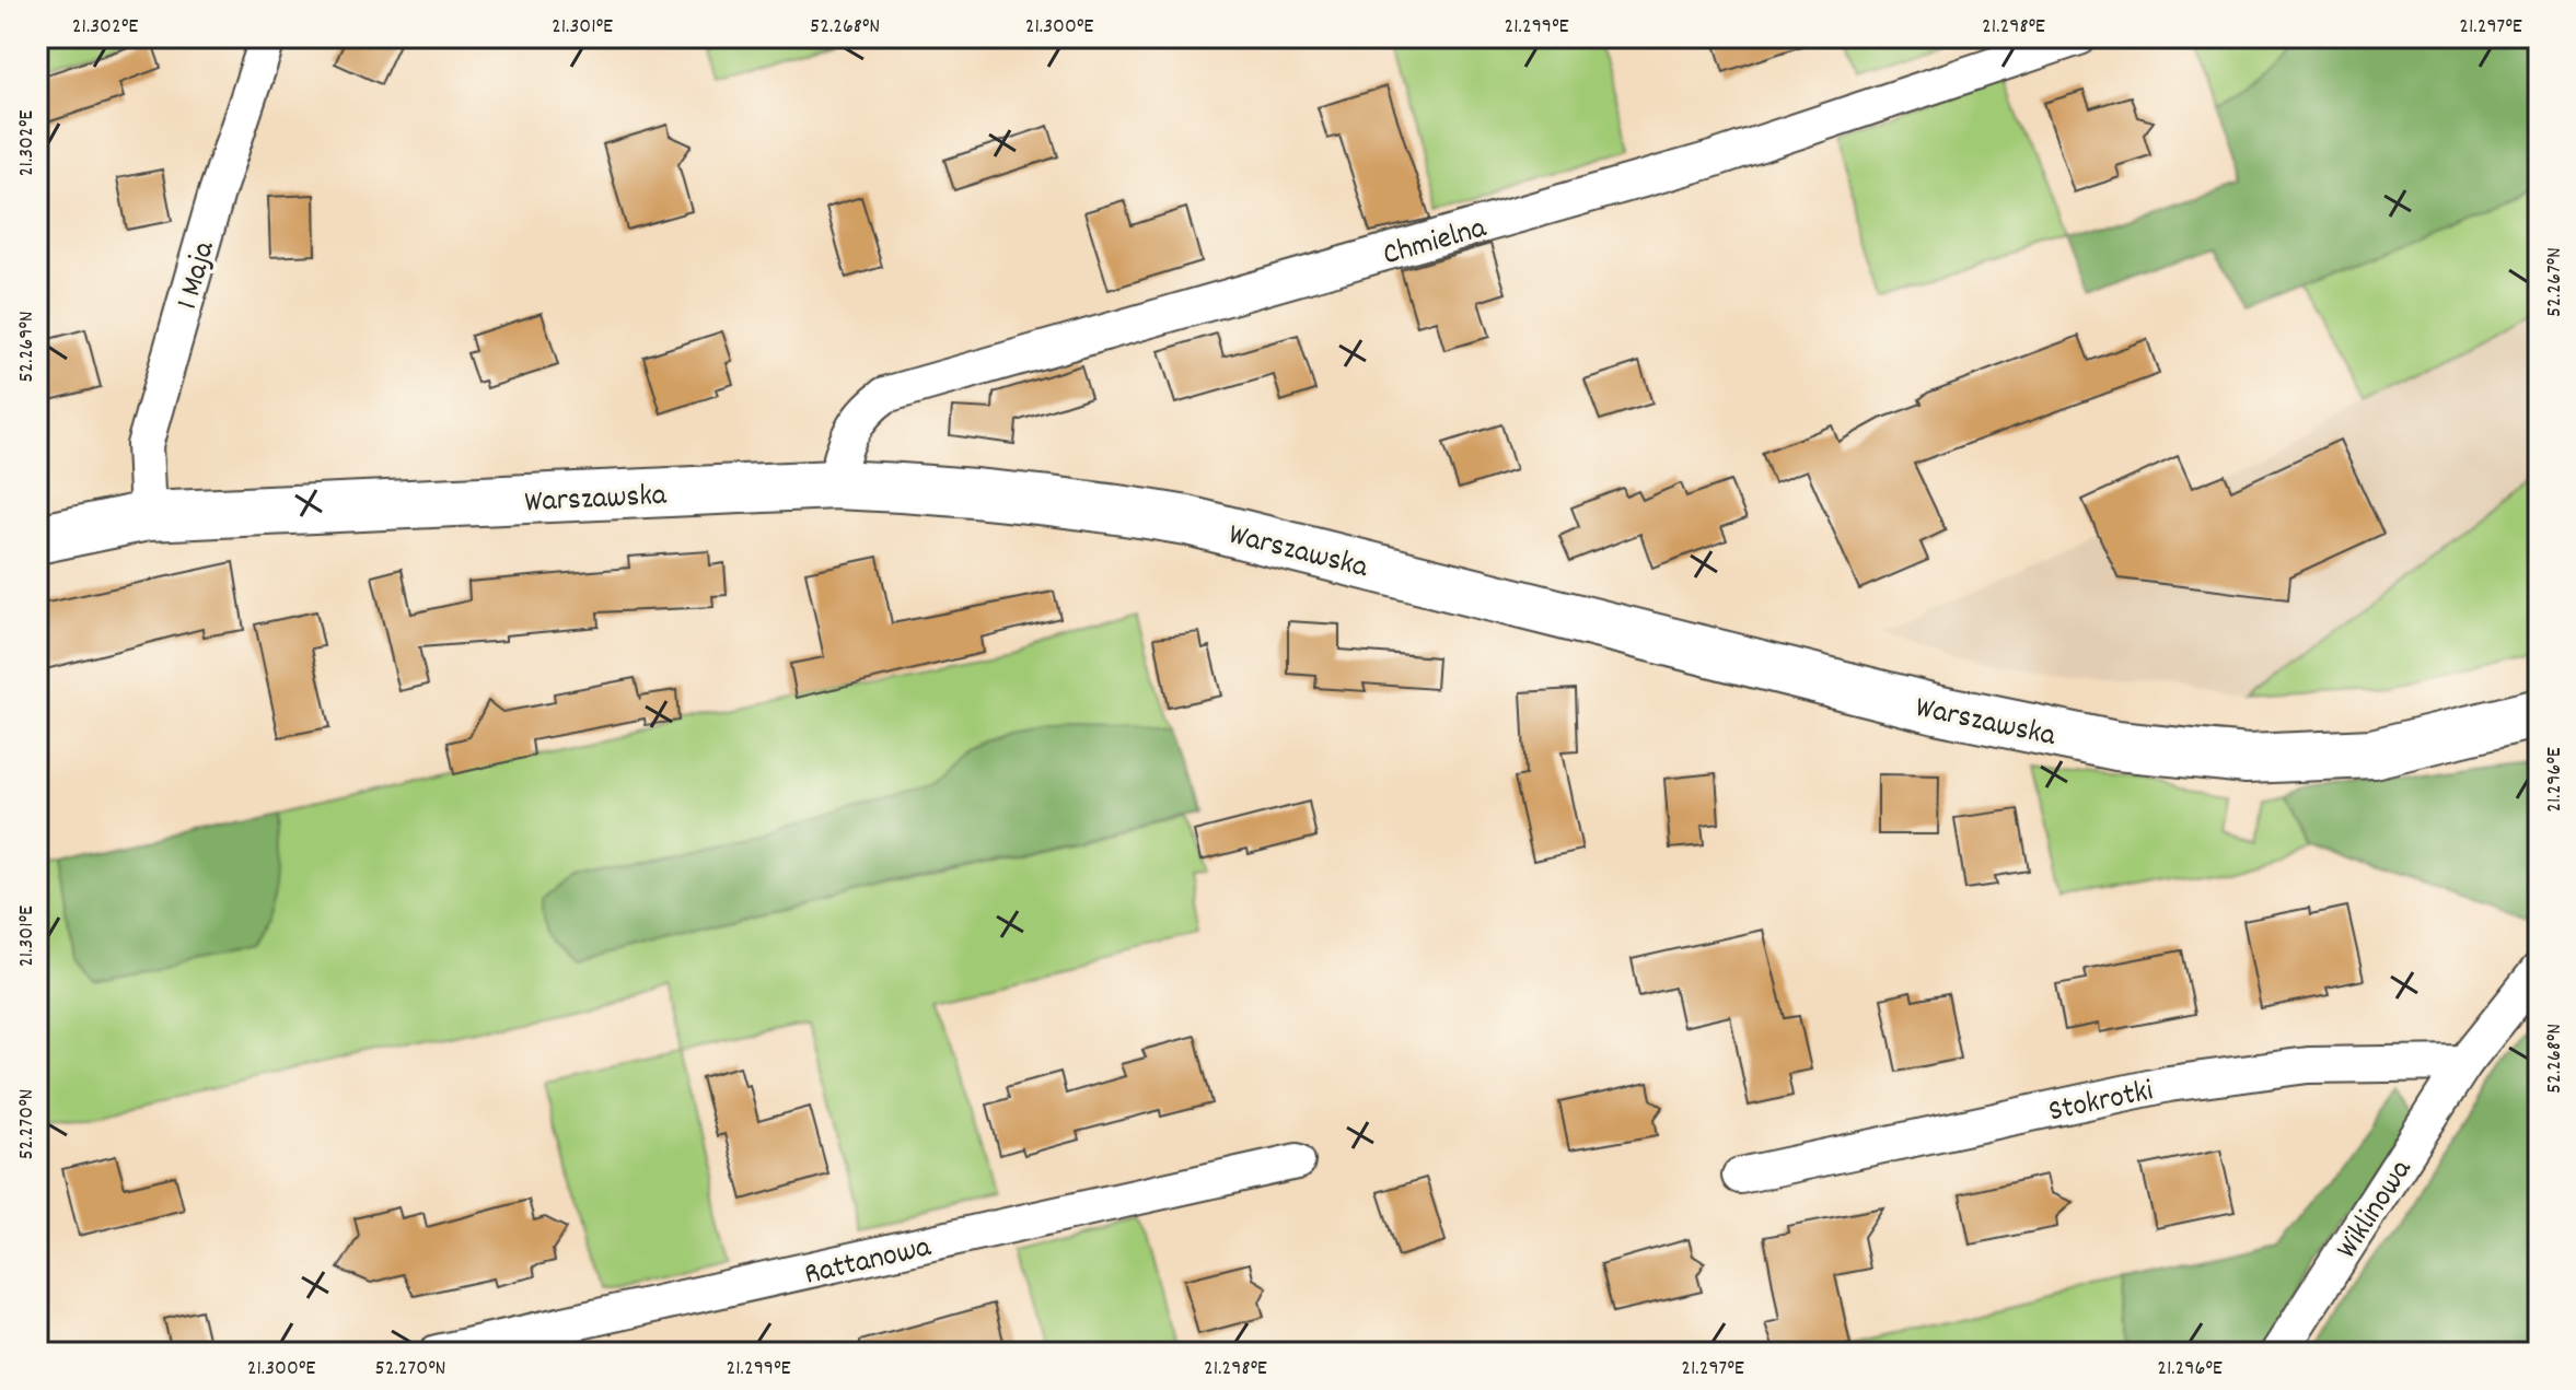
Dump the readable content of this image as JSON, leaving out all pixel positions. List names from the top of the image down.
{
  "streets": {
    "main road": ["Warszawska"],
    "street": [
      "Chmielna",
      "1 Maja",
      "Stokrotki",
      "Wiklinowa",
      "Rattanowa"
    ]
  },
  "crossings": [
    ["Chmielna", "Warszawska"],
    ["1 Maja", "Warszawska"],
    ["Stokrotki", "Wiklinowa"]
  ],
  "coordinates": [
    "21.302°E",
    "21.301°E",
    "52.268°N",
    "21.300°E",
    "21.299°E",
    "21.298°E",
    "21.297°E",
    "52.267°N",
    "52.269°N",
    "21.296°E",
    "52.270°N"
  ]
}
